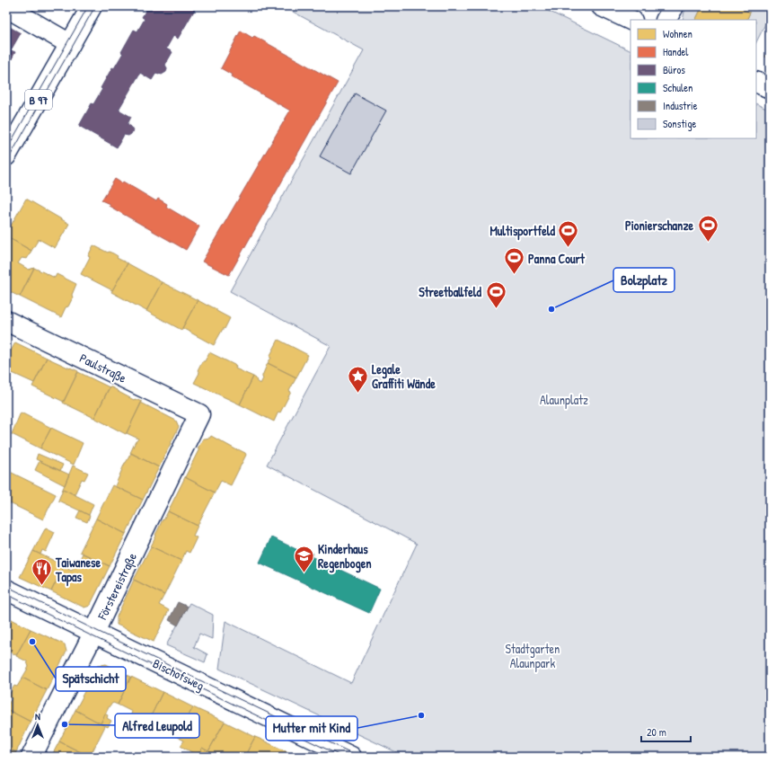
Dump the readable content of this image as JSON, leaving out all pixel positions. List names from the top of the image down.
{
  "streets": {
    "street": [
      "B 97",
      "Paulstraße",
      "Förstereistraße",
      "Bischofsweg"
    ]
  },
  "crossings": [
    ["Paulstraße", "Förstereistraße"],
    ["Förstereistraße", "Bischofsweg"]
  ],
  "parks": ["Alaunplatz", "Stadtgarten Alaunpark"],
  "places": {
    "sports": [
      "Pionierschanze",
      "Multisportfeld",
      "Panna Court",
      "Streetballfeld"
    ],
    "other": [
      "Bolzplatz",
      "Spätschicht",
      "Mutter mit Kind",
      "Alfred Leupold"
    ],
    "place": ["Legale Graffiti Wände"],
    "school or university": ["Kinderhaus Regenbogen"],
    "restaurant": ["Taiwanese Tapas"]
  },
  "legend": [
    "Wohnen",
    "Handel",
    "Büros",
    "Schulen",
    "Industrie",
    "Sonstige"
  ],
  "scale_bar": "20 m",
  "north": "top"
}
